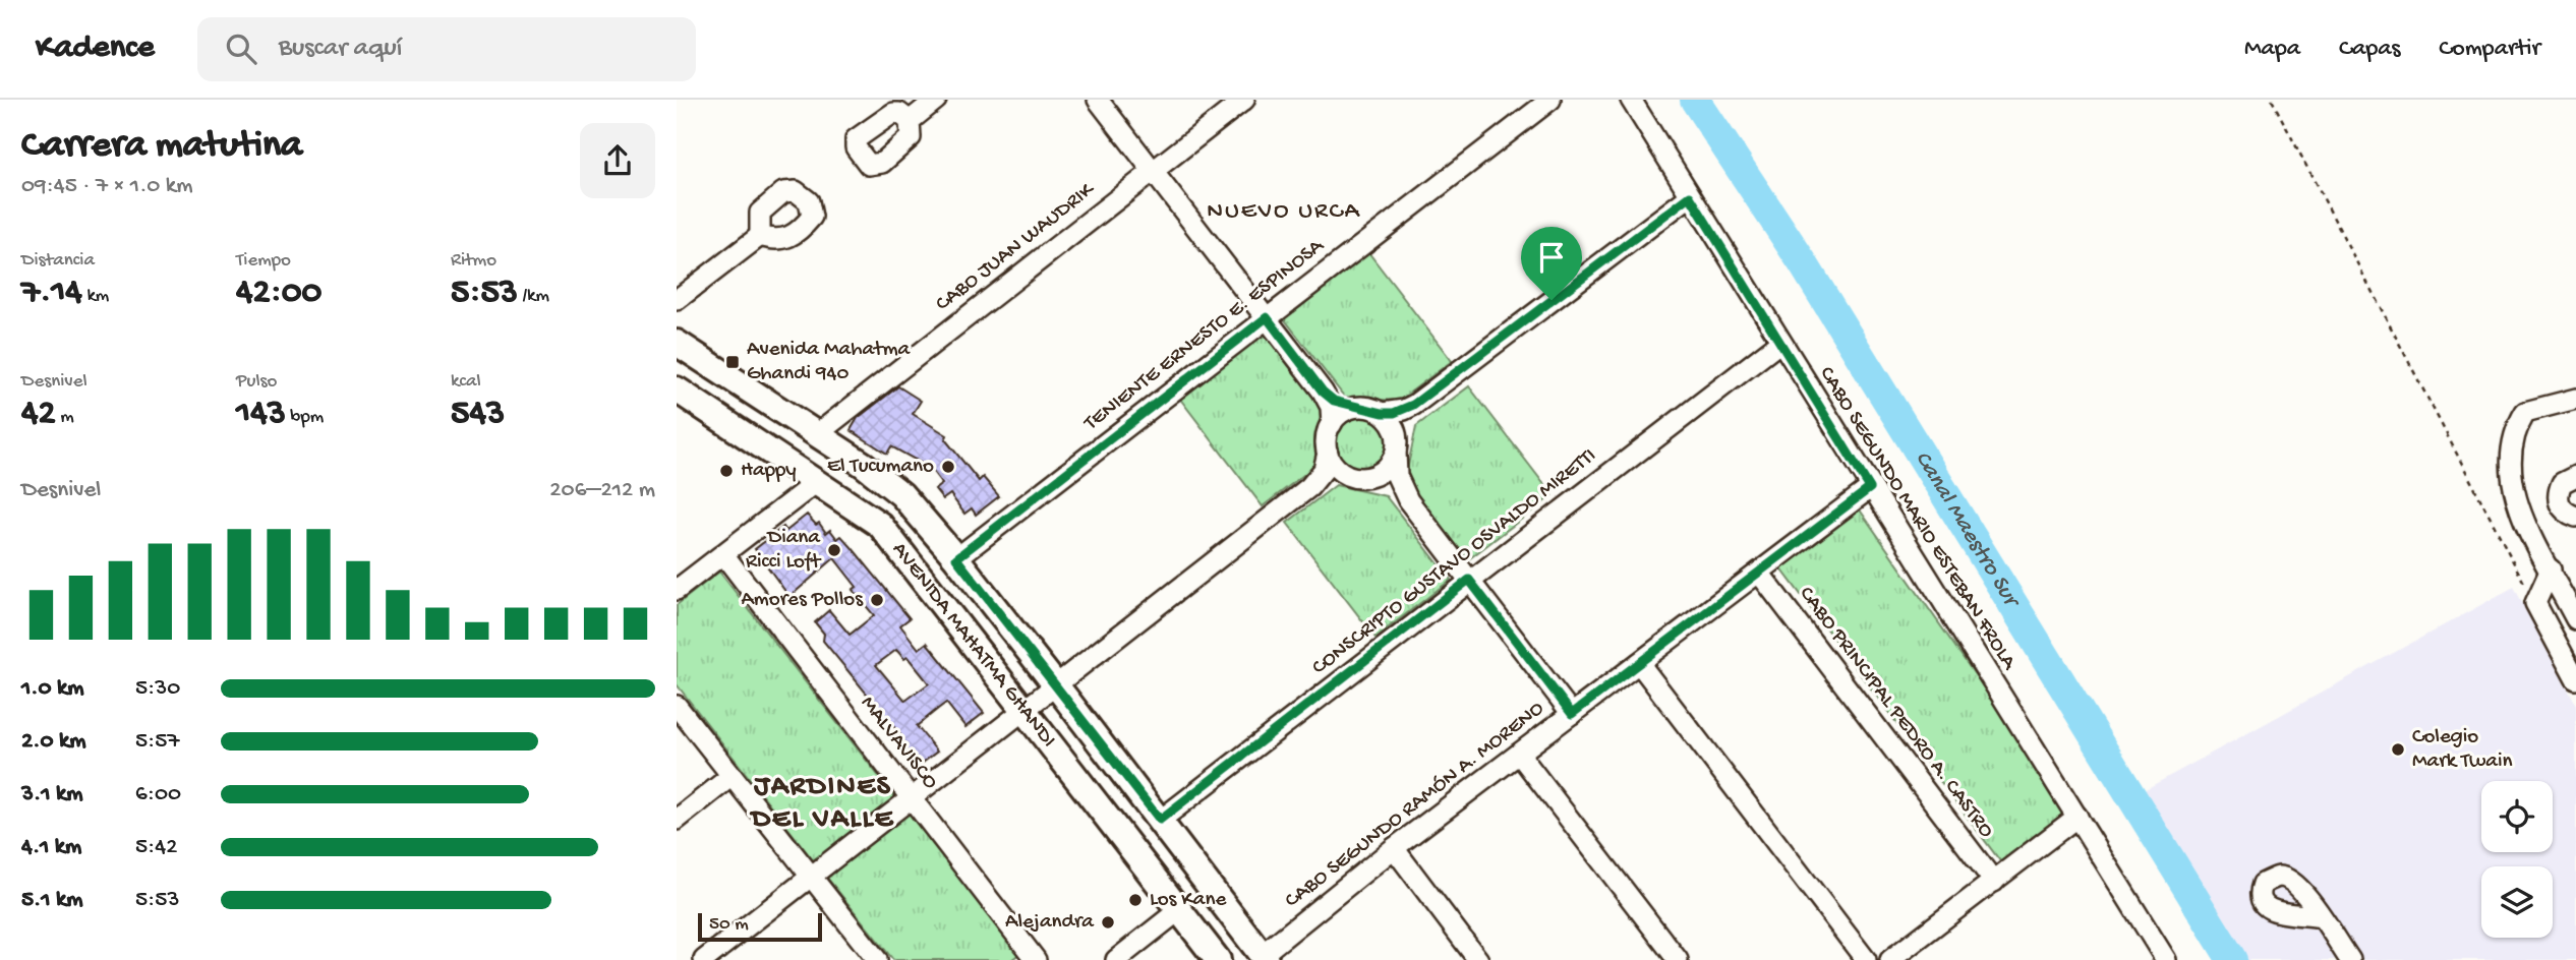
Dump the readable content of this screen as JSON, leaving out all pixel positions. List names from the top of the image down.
{
  "streets": {
    "main road": ["AVENIDA MAHATMA GHANDI"],
    "street": [
      "CABO JUAN WAUDRIK",
      "TENIENTE ERNESTO E. ESPINOSA",
      "CABO SEGUNDO MARIO ESTEBAN FROLA",
      "CONSCRIPTO GUSTAVO OSVALDO MIRETTI",
      "CABO PRINCIPAL PEDRO A. CASTRO",
      "MALVAVISCO",
      "CABO SEGUNDO RAMÓN A. MORENO"
    ]
  },
  "crossings": [
    ["CABO JUAN WAUDRIK", "AVENIDA MAHATMA GHANDI"],
    ["TENIENTE ERNESTO E. ESPINOSA", "AVENIDA MAHATMA GHANDI"],
    ["CABO SEGUNDO MARIO ESTEBAN FROLA", "CONSCRIPTO GUSTAVO OSVALDO MIRETTI"],
    ["CABO SEGUNDO MARIO ESTEBAN FROLA", "CABO SEGUNDO RAMÓN A. MORENO"],
    ["CONSCRIPTO GUSTAVO OSVALDO MIRETTI", "AVENIDA MAHATMA GHANDI"],
    ["AVENIDA MAHATMA GHANDI", "CABO SEGUNDO RAMÓN A. MORENO"],
    ["CABO PRINCIPAL PEDRO A. CASTRO", "CABO SEGUNDO RAMÓN A. MORENO"]
  ],
  "districts": ["NUEVO URCA", "JARDINES DEL VALLE"],
  "water": ["Canal Maestro Sur"],
  "places": {
    "transit": ["Avenida Mahatma Ghandi 940"],
    "other": [
      "El Tucumano",
      "Happy",
      "Diana Ricci Loft",
      "Amores Pollos",
      "Colegio Mark Twain",
      "Los Kane",
      "Alejandra"
    ]
  },
  "scale_bar": "50 m",
  "page": {
    "header": "Kadence",
    "search": "Buscar aquí",
    "nav": ["Mapa", "Capas", "Compartir"],
    "heading": ["Carrera matutina", "09:45 · 7 × 1.0 km"],
    "stats": [
      ["Distancia", "7.14 km"],
      ["Tiempo", "42:00"],
      ["Ritmo", "5:53 /km"],
      ["Desnivel", "42 m"],
      ["Pulso", "143 bpm"],
      ["kcal", "543"]
    ],
    "chart": ["Desnivel", "206–212 m"],
    "list": [
      {
        "name": "1.0 km",
        "note": "5:30"
      },
      {
        "name": "2.0 km",
        "note": "5:57"
      },
      {
        "name": "3.1 km",
        "note": "6:00"
      },
      {
        "name": "4.1 km",
        "note": "5:42"
      },
      {
        "name": "5.1 km",
        "note": "5:53"
      }
    ],
    "scale": "50 m"
  }
}
